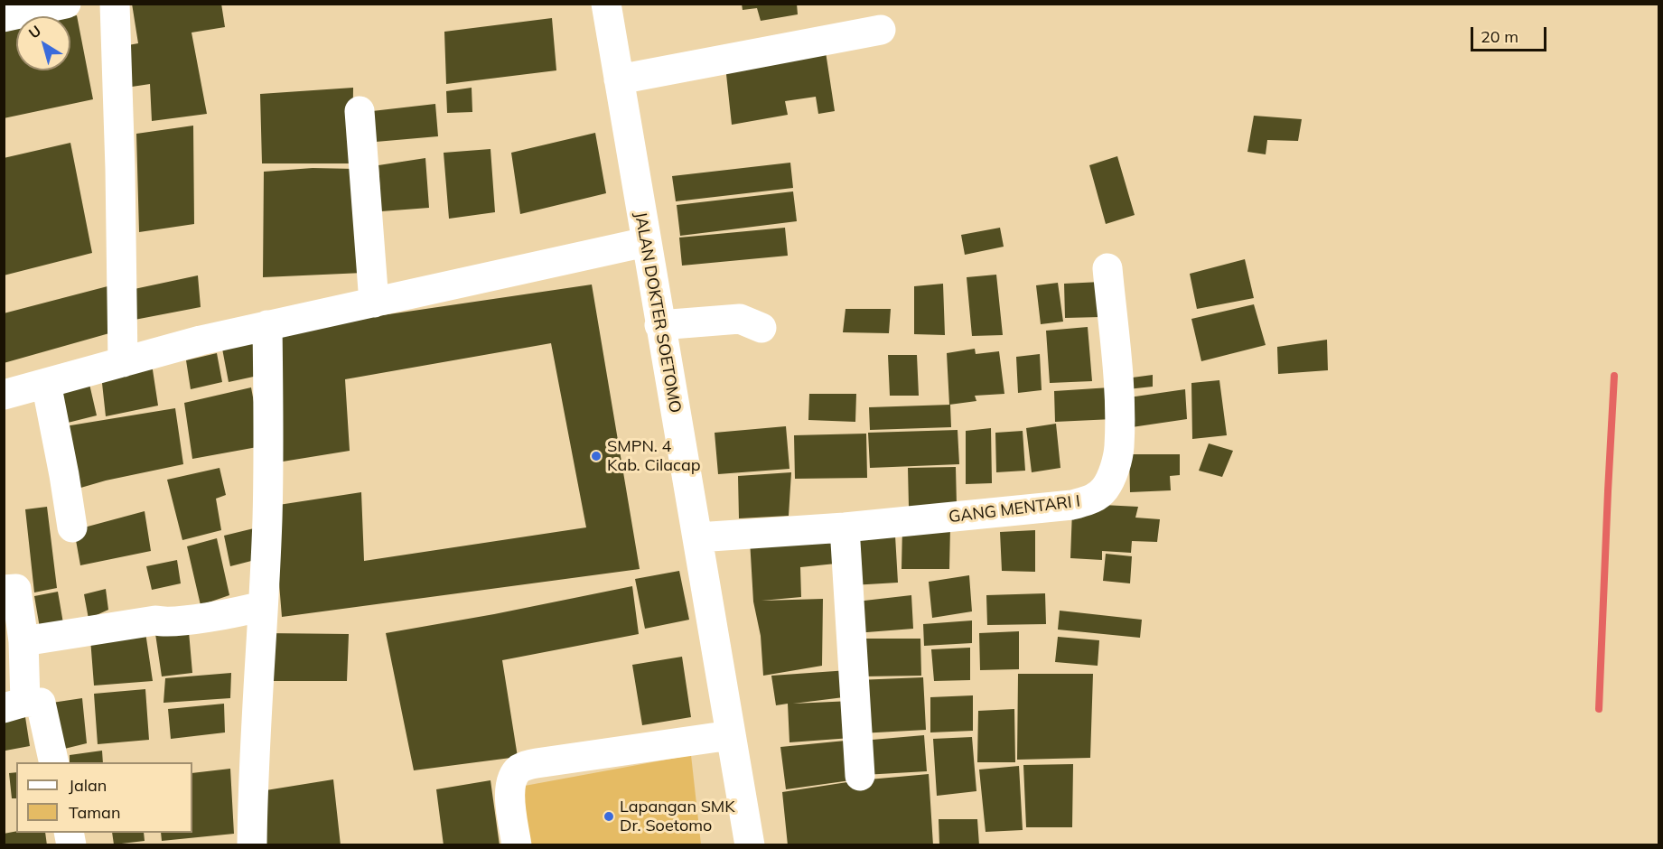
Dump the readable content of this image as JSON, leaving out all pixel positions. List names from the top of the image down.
{
  "streets": {
    "street": ["JALAN DOKTER SOETOMO", "GANG MENTARI I"]
  },
  "crossings": [
    ["JALAN DOKTER SOETOMO", "GANG MENTARI I"]
  ],
  "places": ["SMPN. 4 Kab. Cilacap", "Lapangan SMK Dr. Soetomo"],
  "legend": ["Jalan", "Taman"],
  "scale_bar": "20 m",
  "north": "top left"
}
